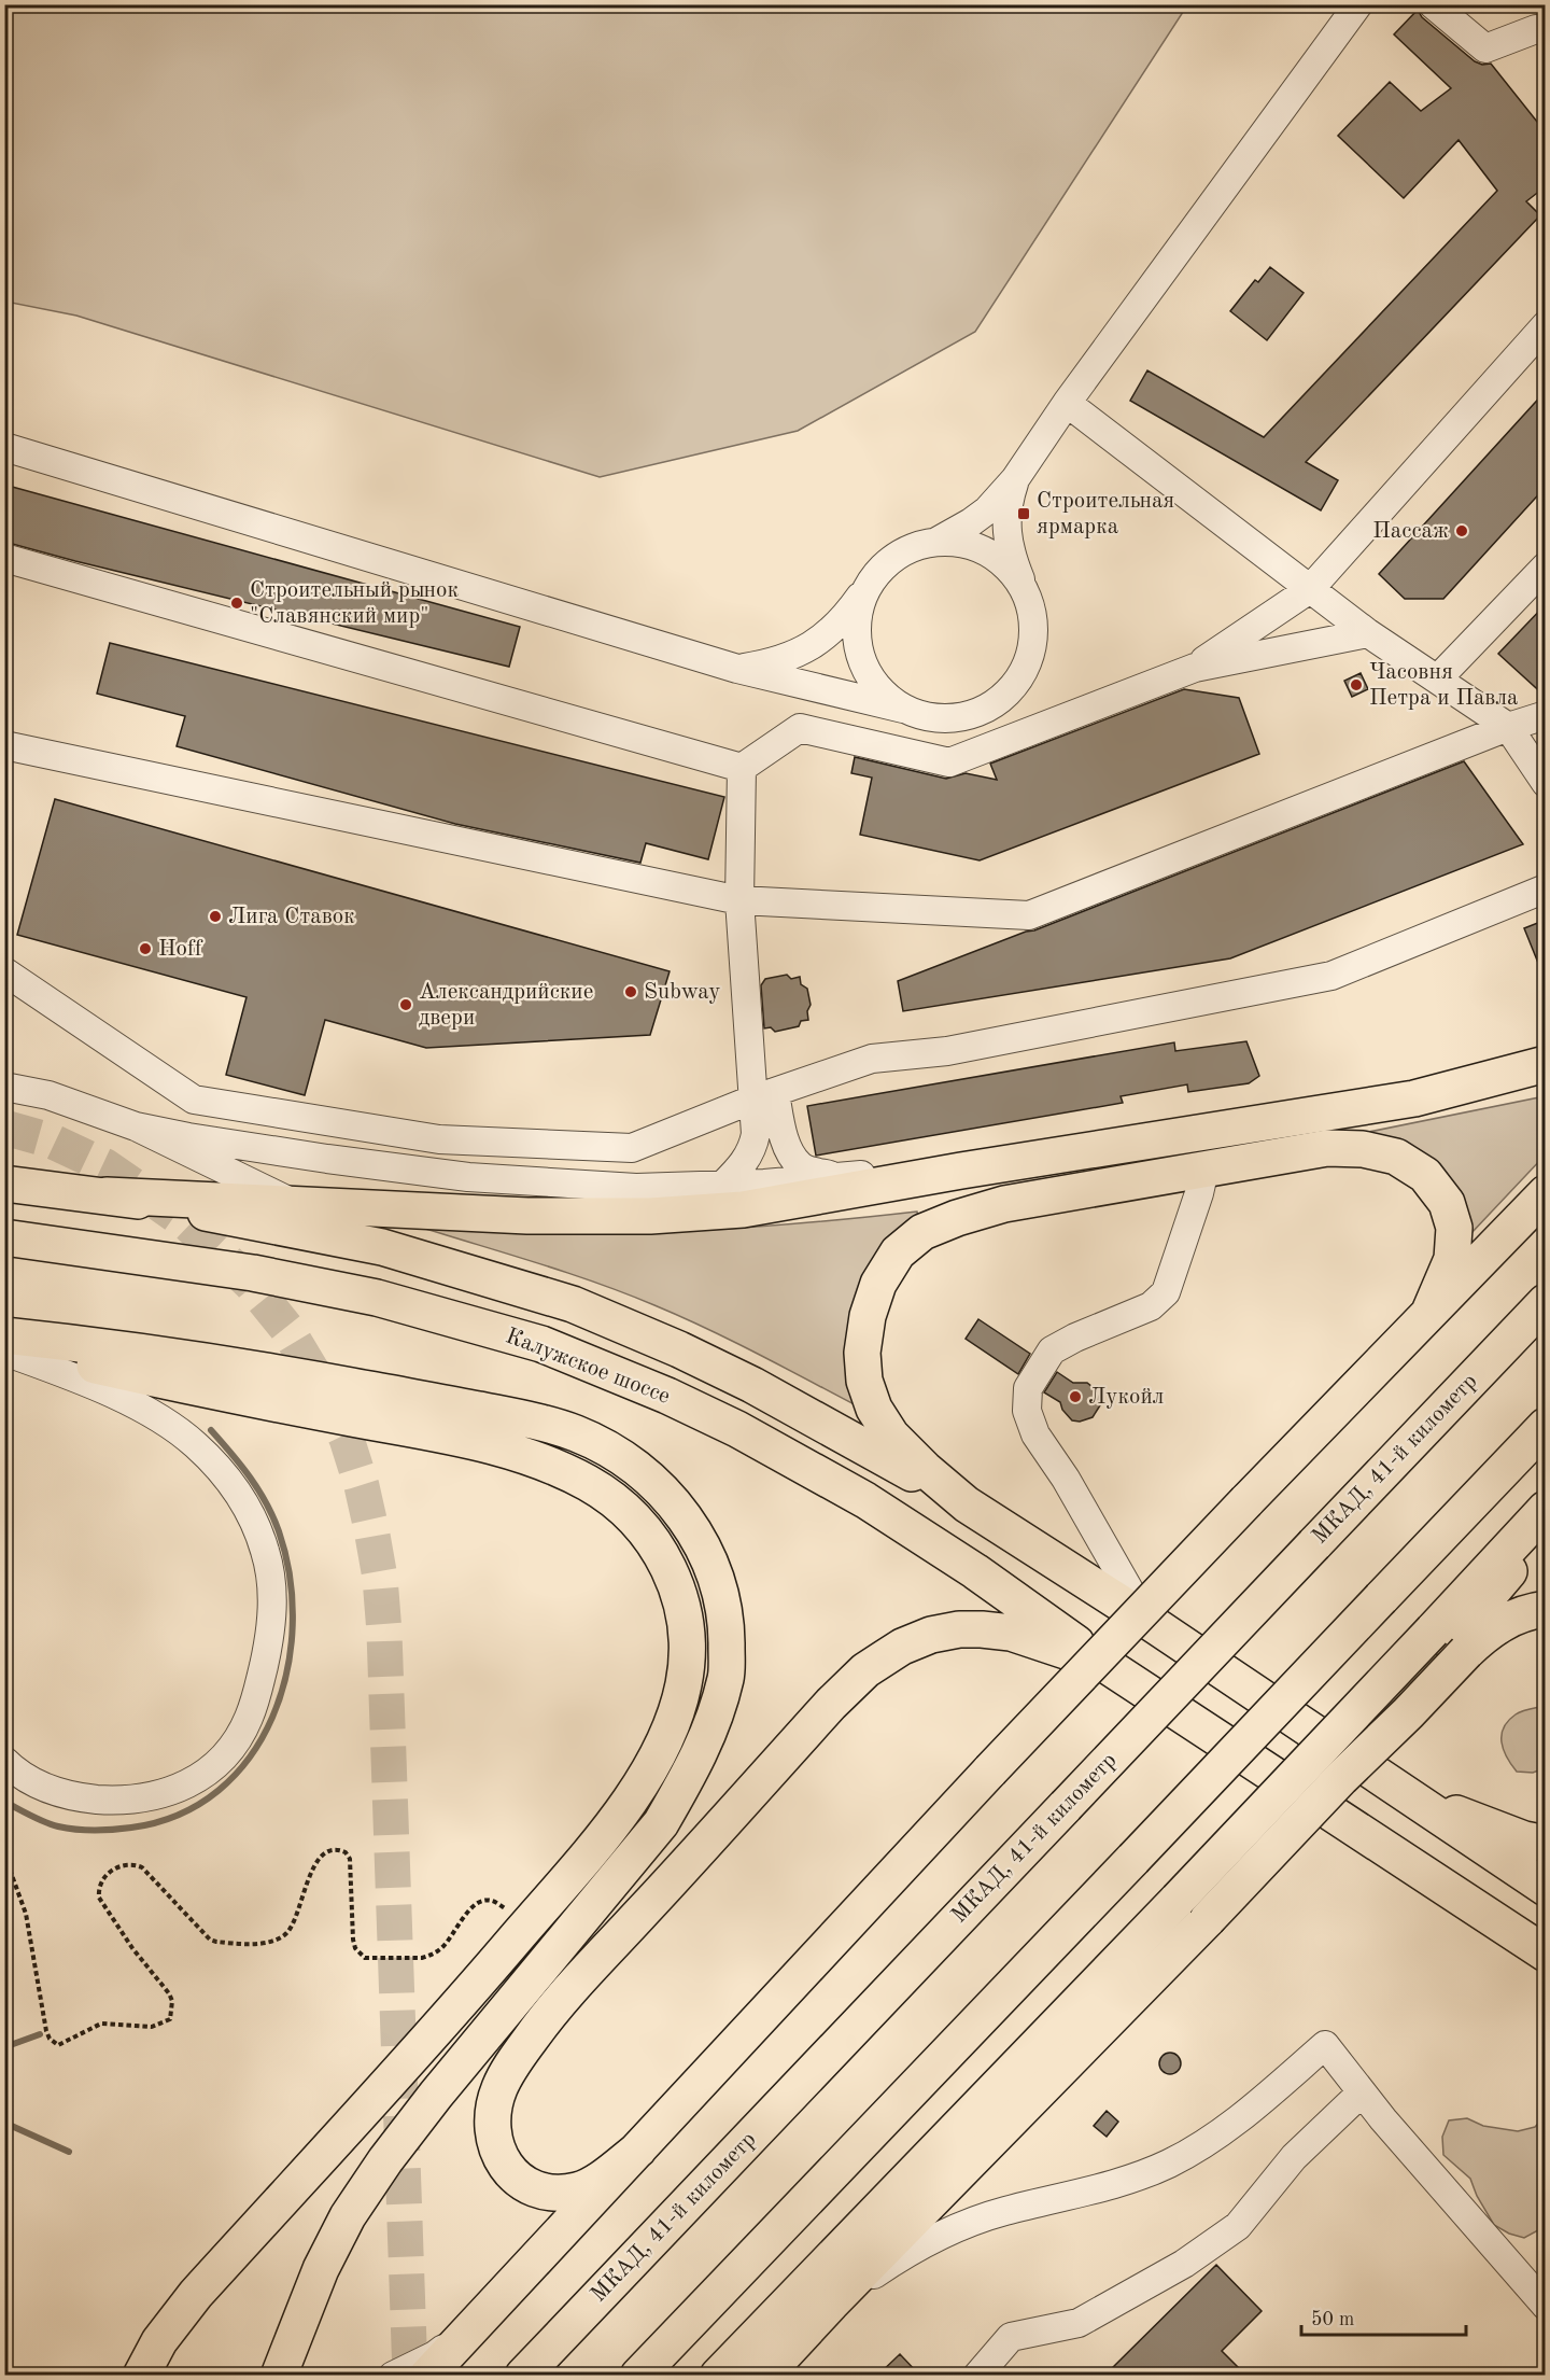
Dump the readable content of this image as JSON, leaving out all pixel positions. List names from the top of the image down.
{
  "streets": {
    "main road": ["Калужское шоссе", "МКАД, 41-й километр"]
  },
  "places": {
    "transit": ["Строительная ярмарка"],
    "other": [
      "Пассаж",
      "Строительный рынок \"Славянский мир\"",
      "Часовня Петра и Павла",
      "Лига Ставок",
      "Hoff",
      "Subway",
      "Александрийские двери",
      "Лукойл"
    ]
  },
  "scale_bar": "50 m"
}
